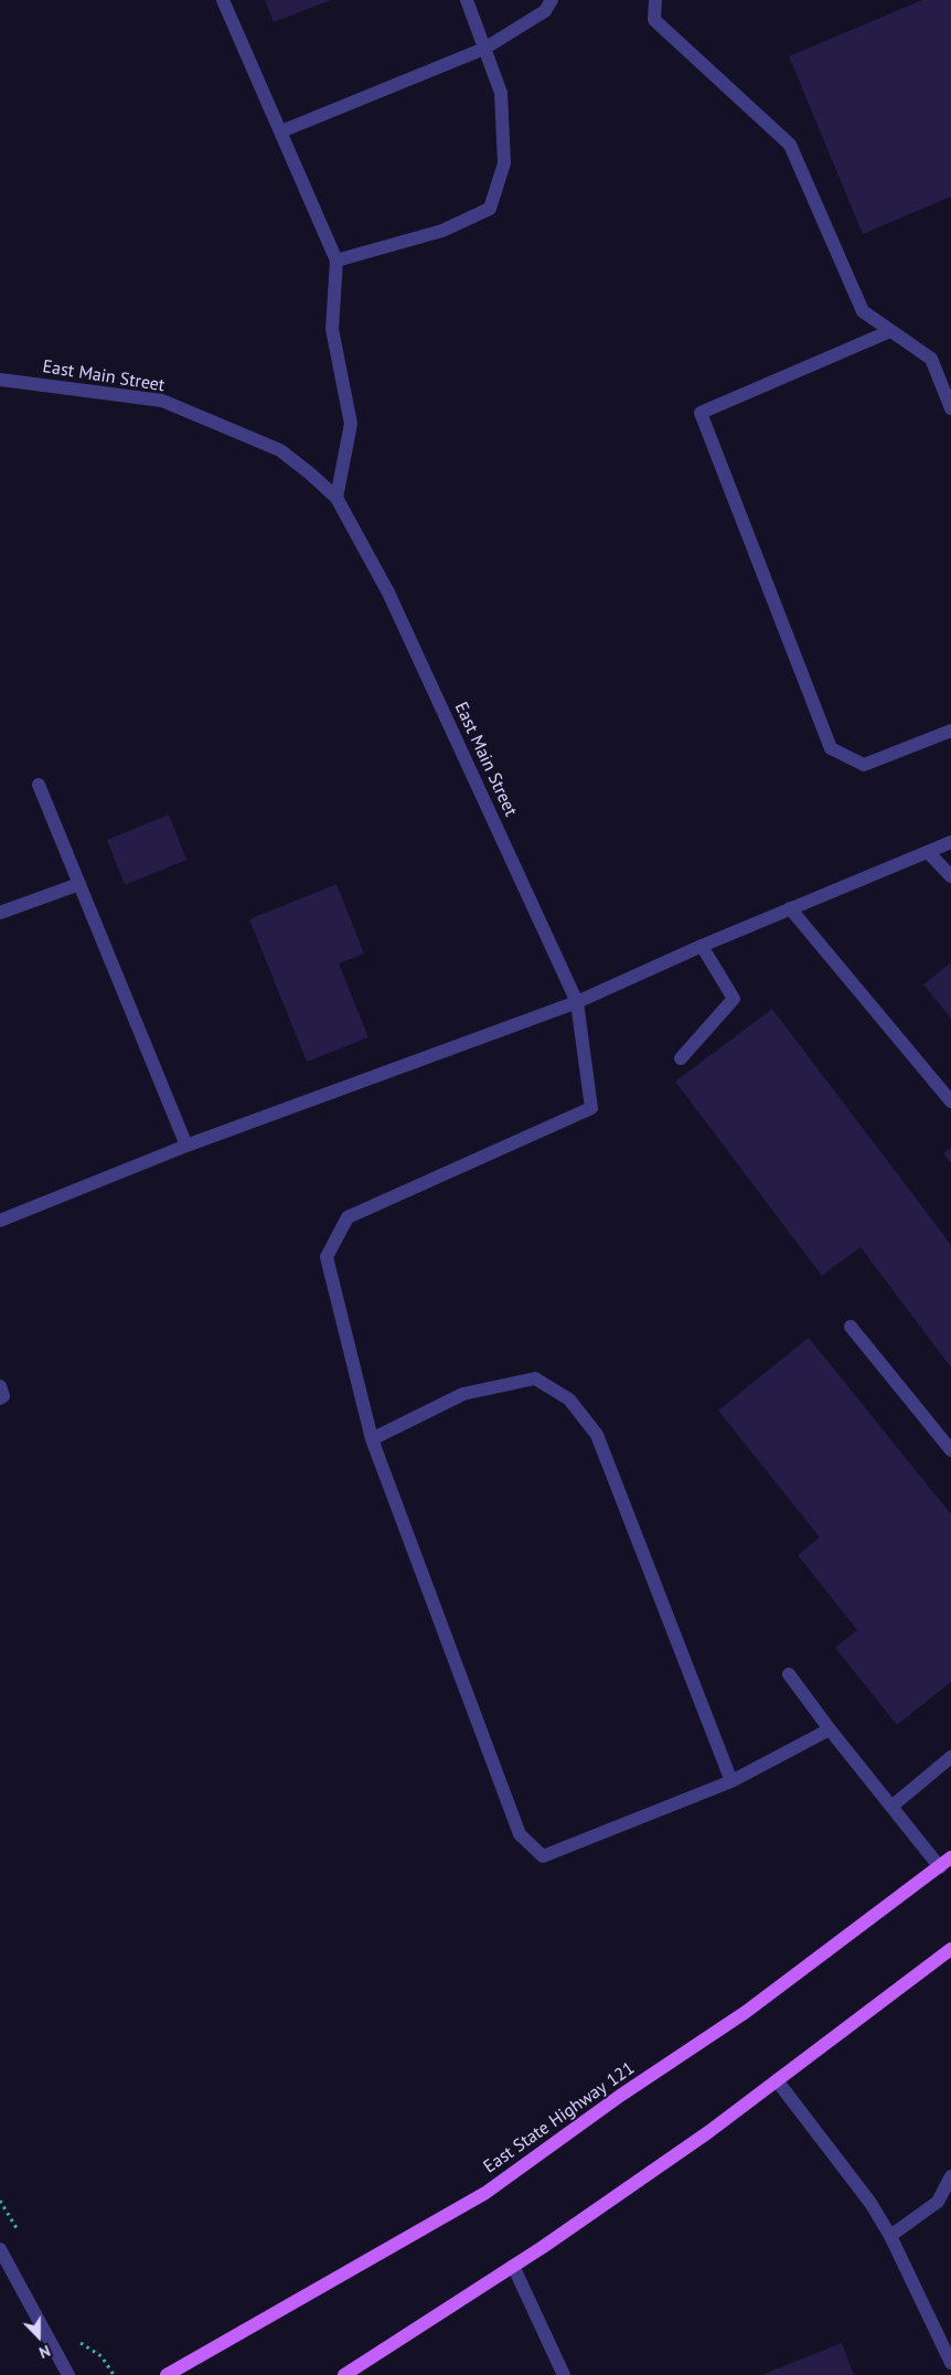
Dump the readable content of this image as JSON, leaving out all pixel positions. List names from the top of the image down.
{
  "streets": {
    "main road": ["East State Highway 121"],
    "street": ["East Main Street"]
  },
  "north": "bottom"
}
